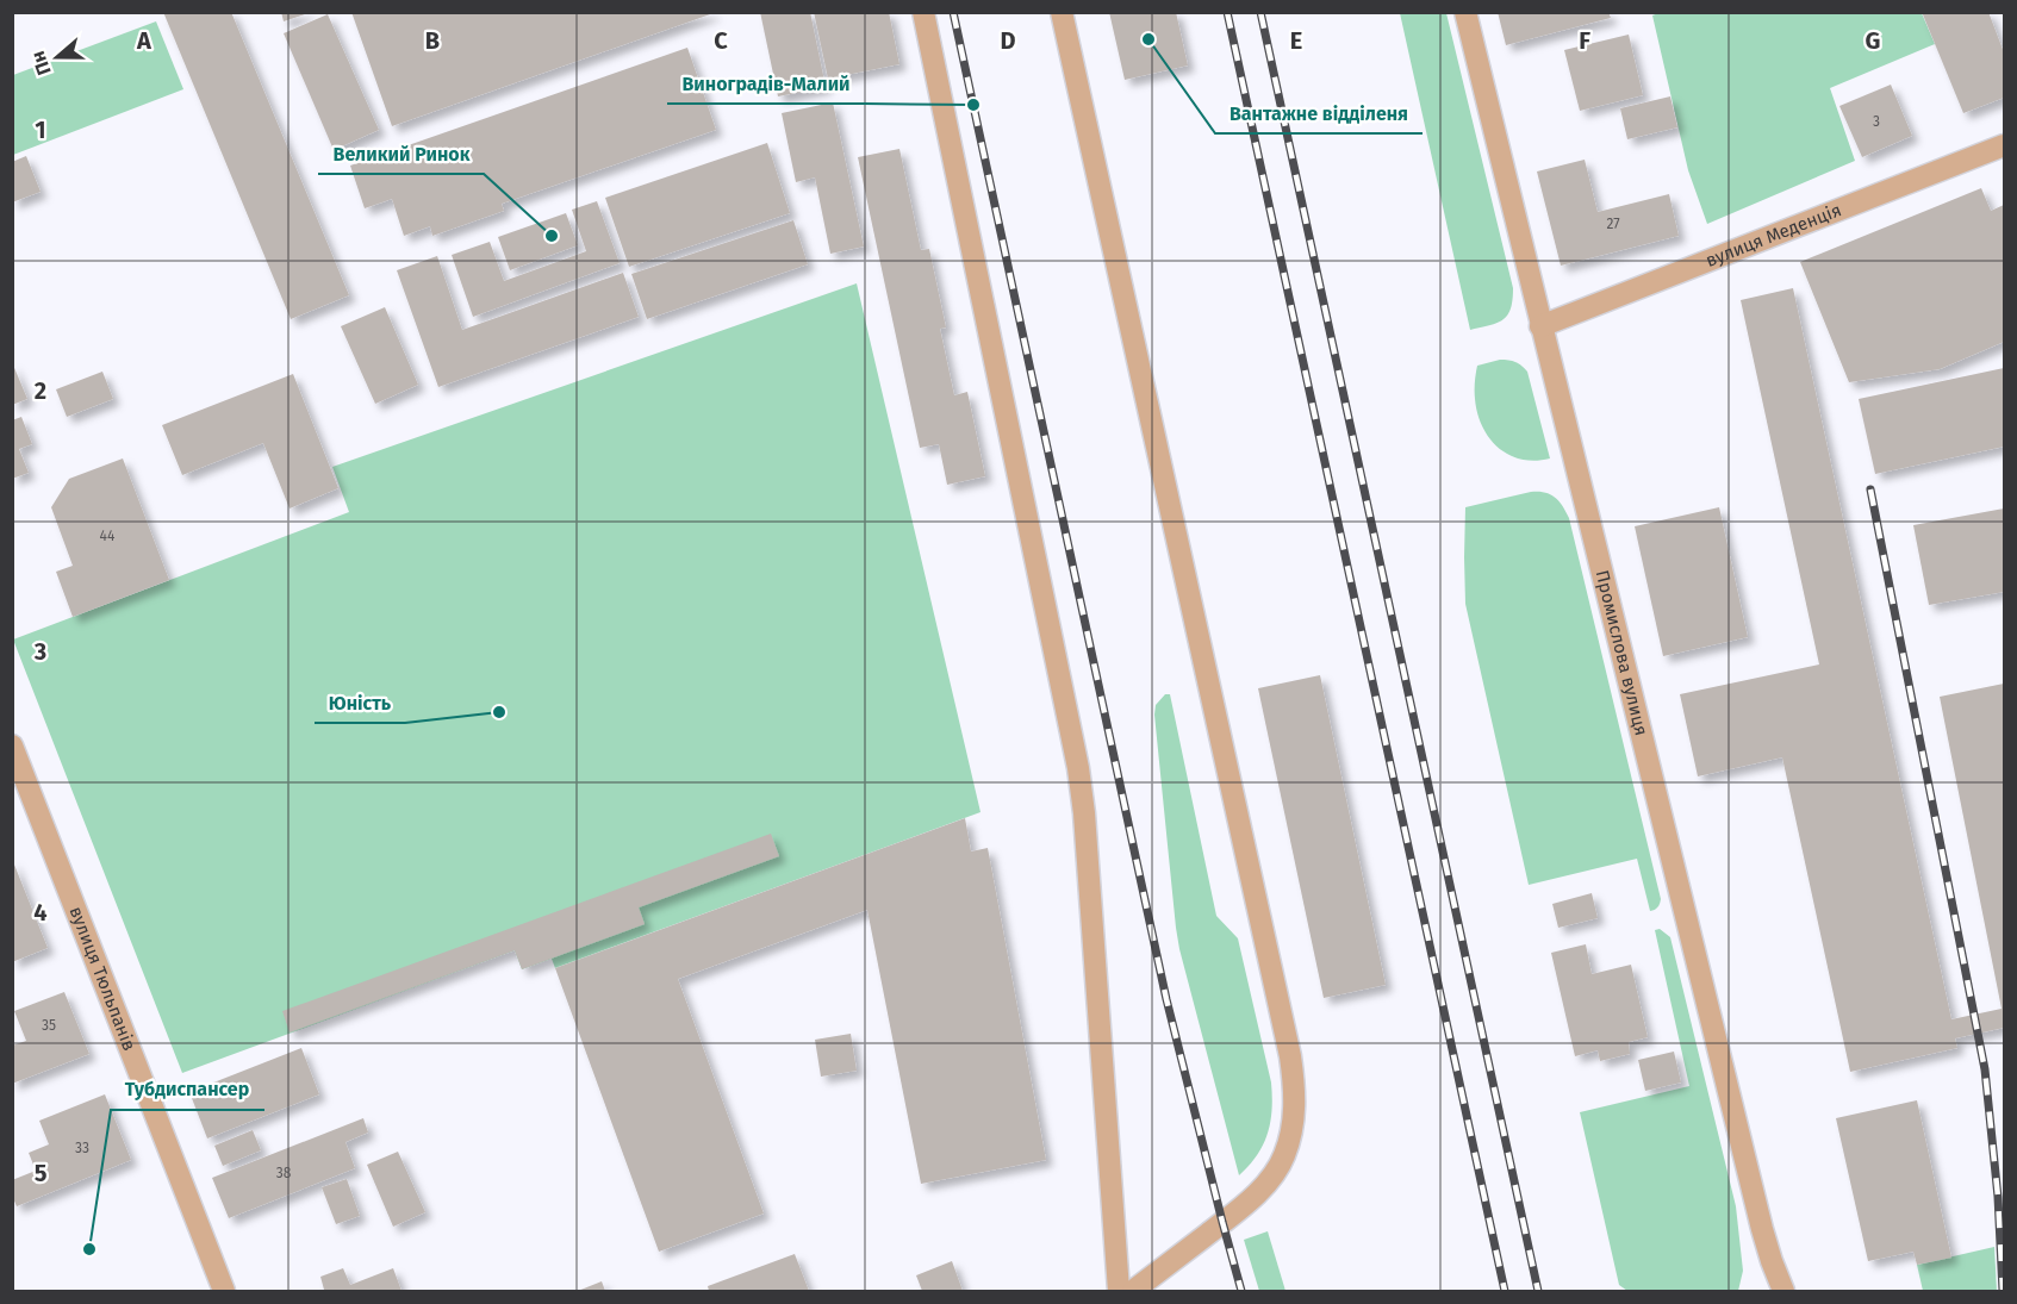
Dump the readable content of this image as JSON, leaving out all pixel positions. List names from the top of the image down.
{
  "streets": {
    "street": ["вулиця Меденція", "Промислова вулиця", "вулиця Тюльпанів"]
  },
  "crossings": [
    ["вулиця Меденція", "Промислова вулиця"]
  ],
  "places": [
    "Вантажне відділеня",
    "Виноградів-Малий",
    "Великий Ринок",
    "Юність",
    "Тубдиспансер"
  ],
  "house_numbers": [
    "3",
    "27",
    "44",
    "35",
    "33",
    "38"
  ],
  "north": "left",
  "grid": {
    "columns": [
      "A",
      "B",
      "C",
      "D",
      "E",
      "F",
      "G"
    ],
    "rows": [
      "1",
      "2",
      "3",
      "4",
      "5"
    ]
  }
}
